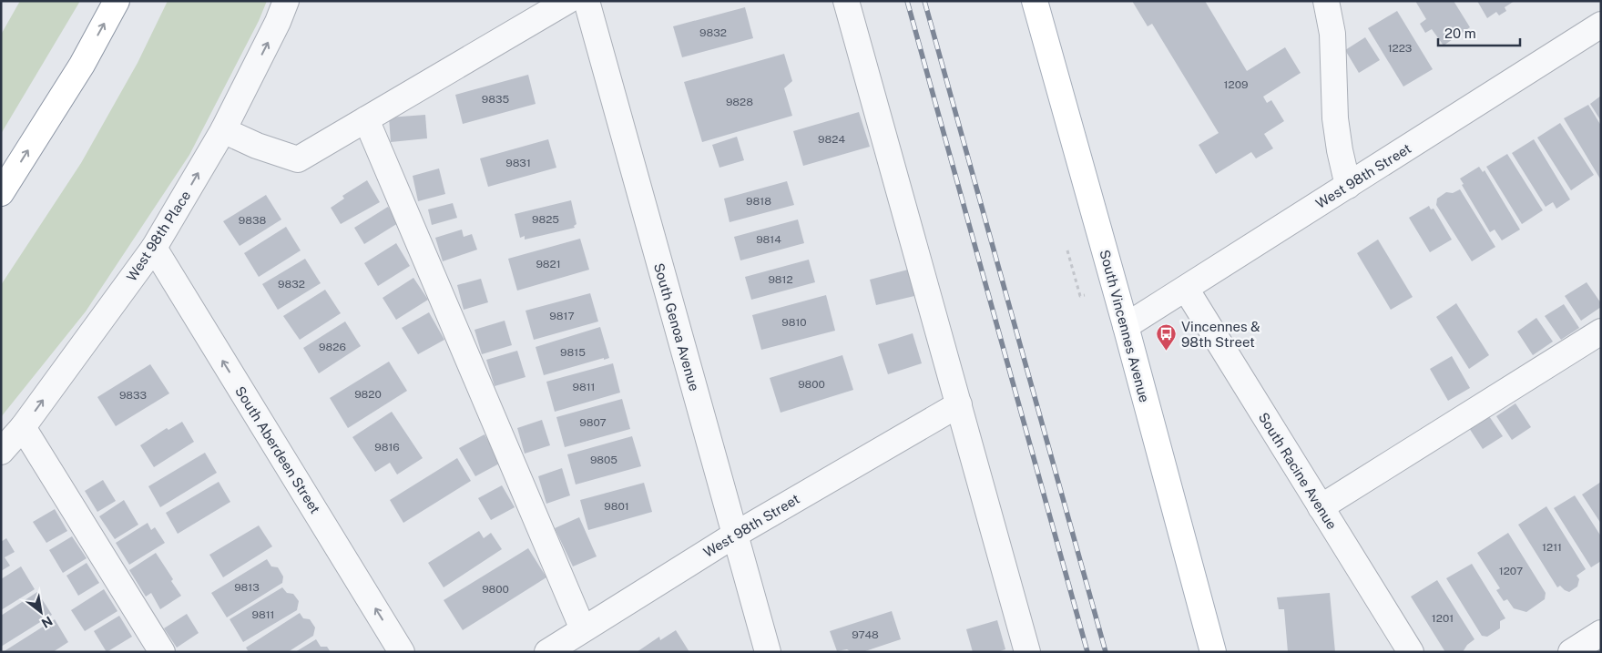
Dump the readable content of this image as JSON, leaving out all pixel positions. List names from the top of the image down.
{
  "streets": {
    "main road": ["South Vincennes Avenue"],
    "street": [
      "West 98th Street",
      "West 98th Place",
      "South Genoa Avenue",
      "South Aberdeen Street",
      "South Racine Avenue"
    ]
  },
  "crossings": [
    ["West 98th Street", "South Vincennes Avenue"],
    ["West 98th Street", "South Genoa Avenue"],
    ["West 98th Street", "South Racine Avenue"],
    ["West 98th Place", "South Aberdeen Street"]
  ],
  "one_way": ["West 98th Place"],
  "places": {
    "bus stop": ["Vincennes & 98th Street"]
  },
  "house_numbers": [
    "9832",
    "1223",
    "1209",
    "9835",
    "9828",
    "9824",
    "9831",
    "9818",
    "9825",
    "9838",
    "9814",
    "9821",
    "9812",
    "9832",
    "9817",
    "9810",
    "9826",
    "9815",
    "9800",
    "9811",
    "9820",
    "9833",
    "9807",
    "9816",
    "9805",
    "9801",
    "1211",
    "1207",
    "9813",
    "9800",
    "9811",
    "1201",
    "9748"
  ],
  "scale_bar": "20 m",
  "north": "bottom right"
}
